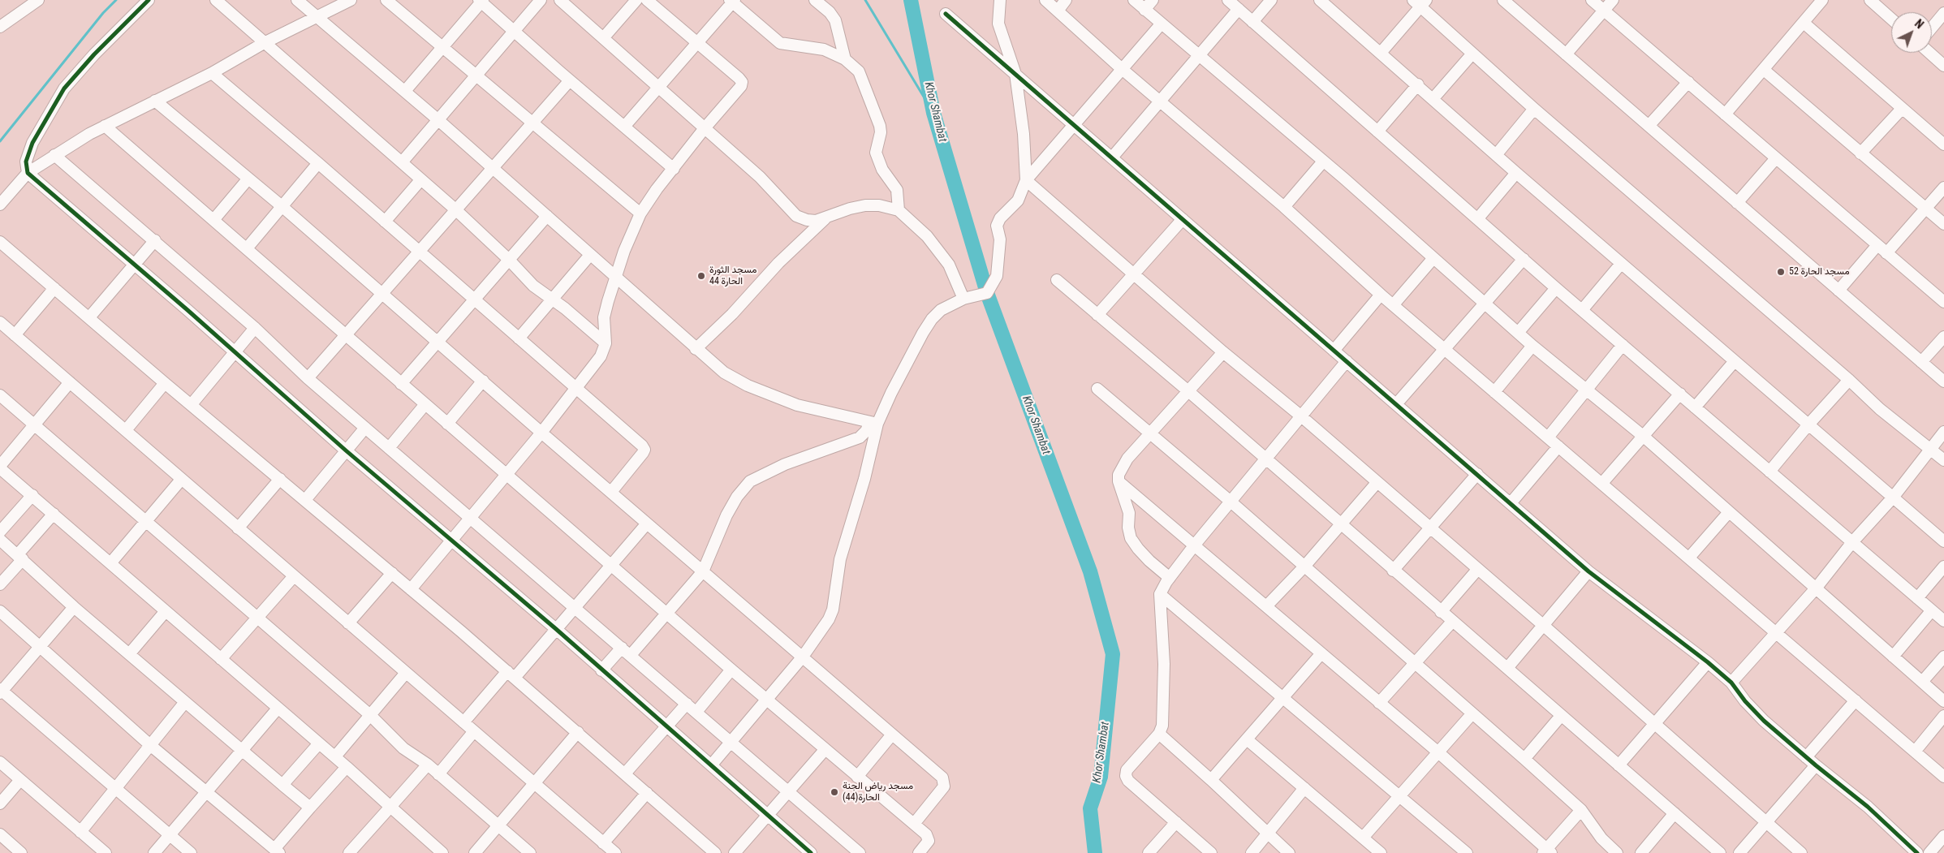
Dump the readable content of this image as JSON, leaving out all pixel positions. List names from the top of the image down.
{
  "water": ["Khor Shambat"],
  "places": ["مسجد الحارة 52", "مسجد الثورة الحارة 44", "مسجد رياض الجنة الحارة(44)"],
  "north": "top right"
}
